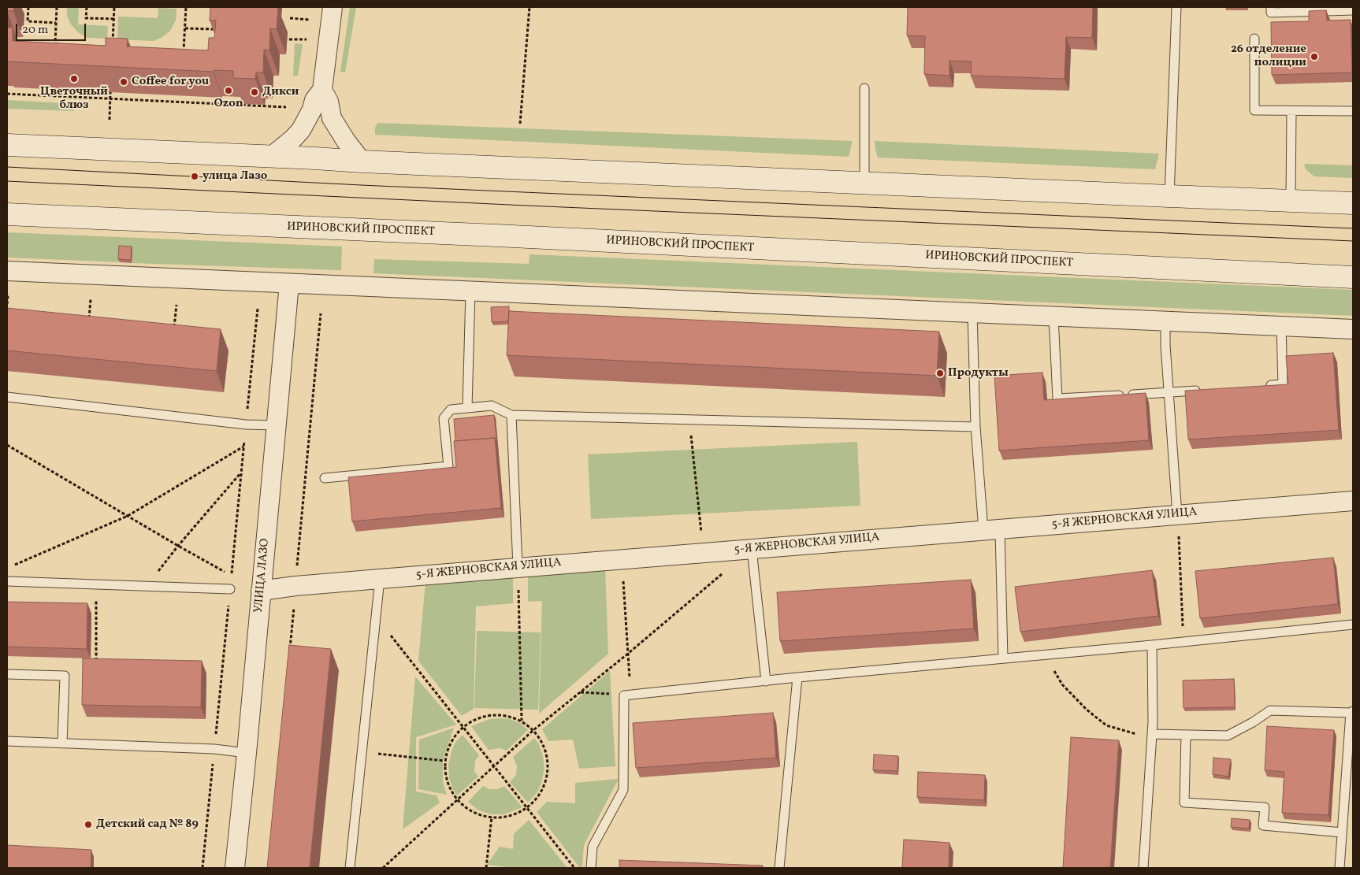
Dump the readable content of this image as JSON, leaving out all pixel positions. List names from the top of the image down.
{
  "streets": {
    "main road": ["ИРИНОВСКИЙ ПРОСПЕКТ"],
    "street": ["5-Я ЖЕРНОВСКАЯ УЛИЦА", "УЛИЦА ЛАЗО"]
  },
  "crossings": [
    ["5-Я ЖЕРНОВСКАЯ УЛИЦА", "УЛИЦА ЛАЗО"]
  ],
  "places": [
    "26 отделение полиции",
    "Цветочный блюз",
    "Coffee for you",
    "Ozon",
    "Дикси",
    "улица Лазо",
    "Продукты",
    "Детский сад № 89"
  ],
  "scale_bar": "20 m"
}
